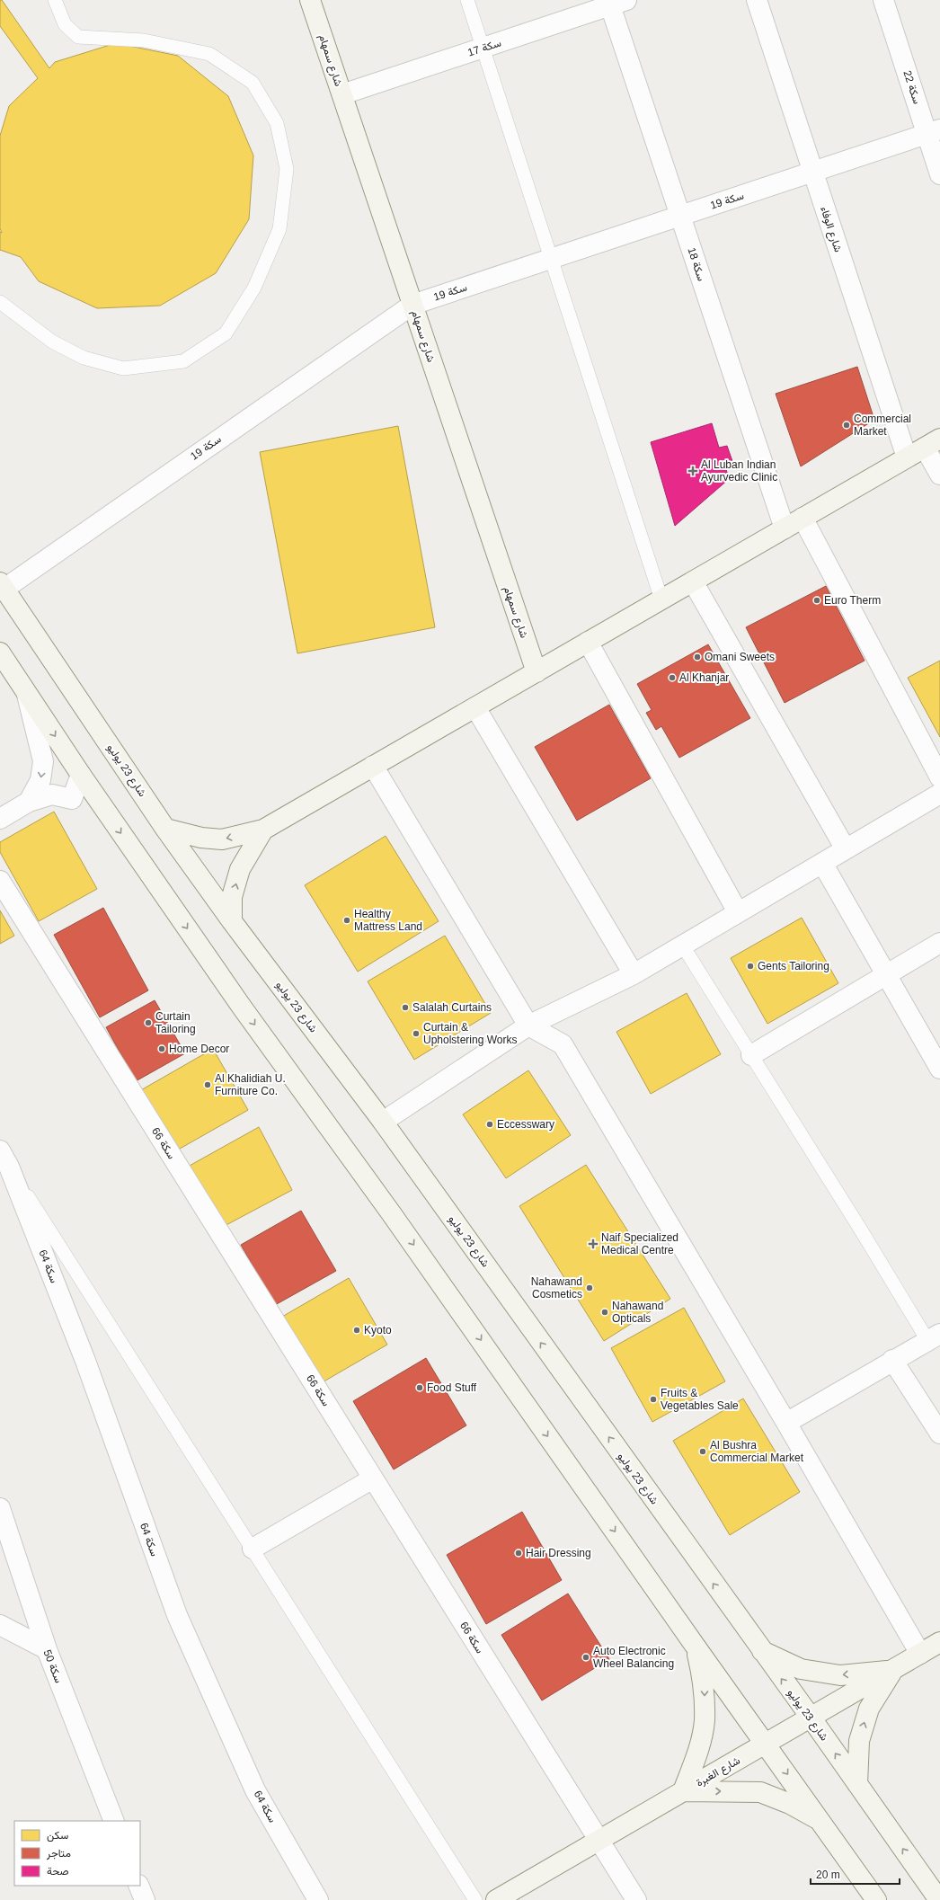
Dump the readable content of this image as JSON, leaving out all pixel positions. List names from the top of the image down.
{
  "streets": {
    "main road": ["شارع سمهام", "شارع 23 يوليو", "شارع الغبرة"],
    "street": [
      "سكة 17",
      "سكة 22",
      "سكة 19",
      "شارع الوفاء",
      "سكة 18",
      "سكة 66",
      "سكة 64",
      "سكة 50"
    ]
  },
  "crossings": [
    ["سكة 17", "شارع سمهام"],
    ["سكة 17", "سكة 18"],
    ["شارع سمهام", "سكة 19"],
    ["سكة 22", "سكة 19"],
    ["سكة 19", "شارع الوفاء"],
    ["سكة 19", "سكة 18"],
    ["سكة 19", "شارع 23 يوليو"],
    ["شارع 23 يوليو", "شارع الغبرة"],
    ["سكة 66", "شارع الغبرة"]
  ],
  "places": {
    "other": [
      "Commercial Market",
      "Euro Therm",
      "Omani Sweets",
      "Al Khanjar",
      "Healthy Mattress Land",
      "Gents Tailoring",
      "Salalah Curtains",
      "Curtain Tailoring",
      "Curtain & Upholstering Works",
      "Home Decor",
      "Al Khalidiah U. Furniture Co.",
      "Eccesswary",
      "Nahawand Cosmetics",
      "Nahawand Opticals",
      "Kyoto",
      "Food Stuff",
      "Fruits & Vegetables Sale",
      "Al Bushra Commercial Market",
      "Hair Dressing",
      "Auto Electronic Wheel Balancing"
    ],
    "health": ["Al Luban Indian Ayurvedic Clinic", "Naif Specialized Medical Centre"]
  },
  "legend": ["سكن", "متاجر", "صحة"],
  "scale_bar": "20 m"
}
